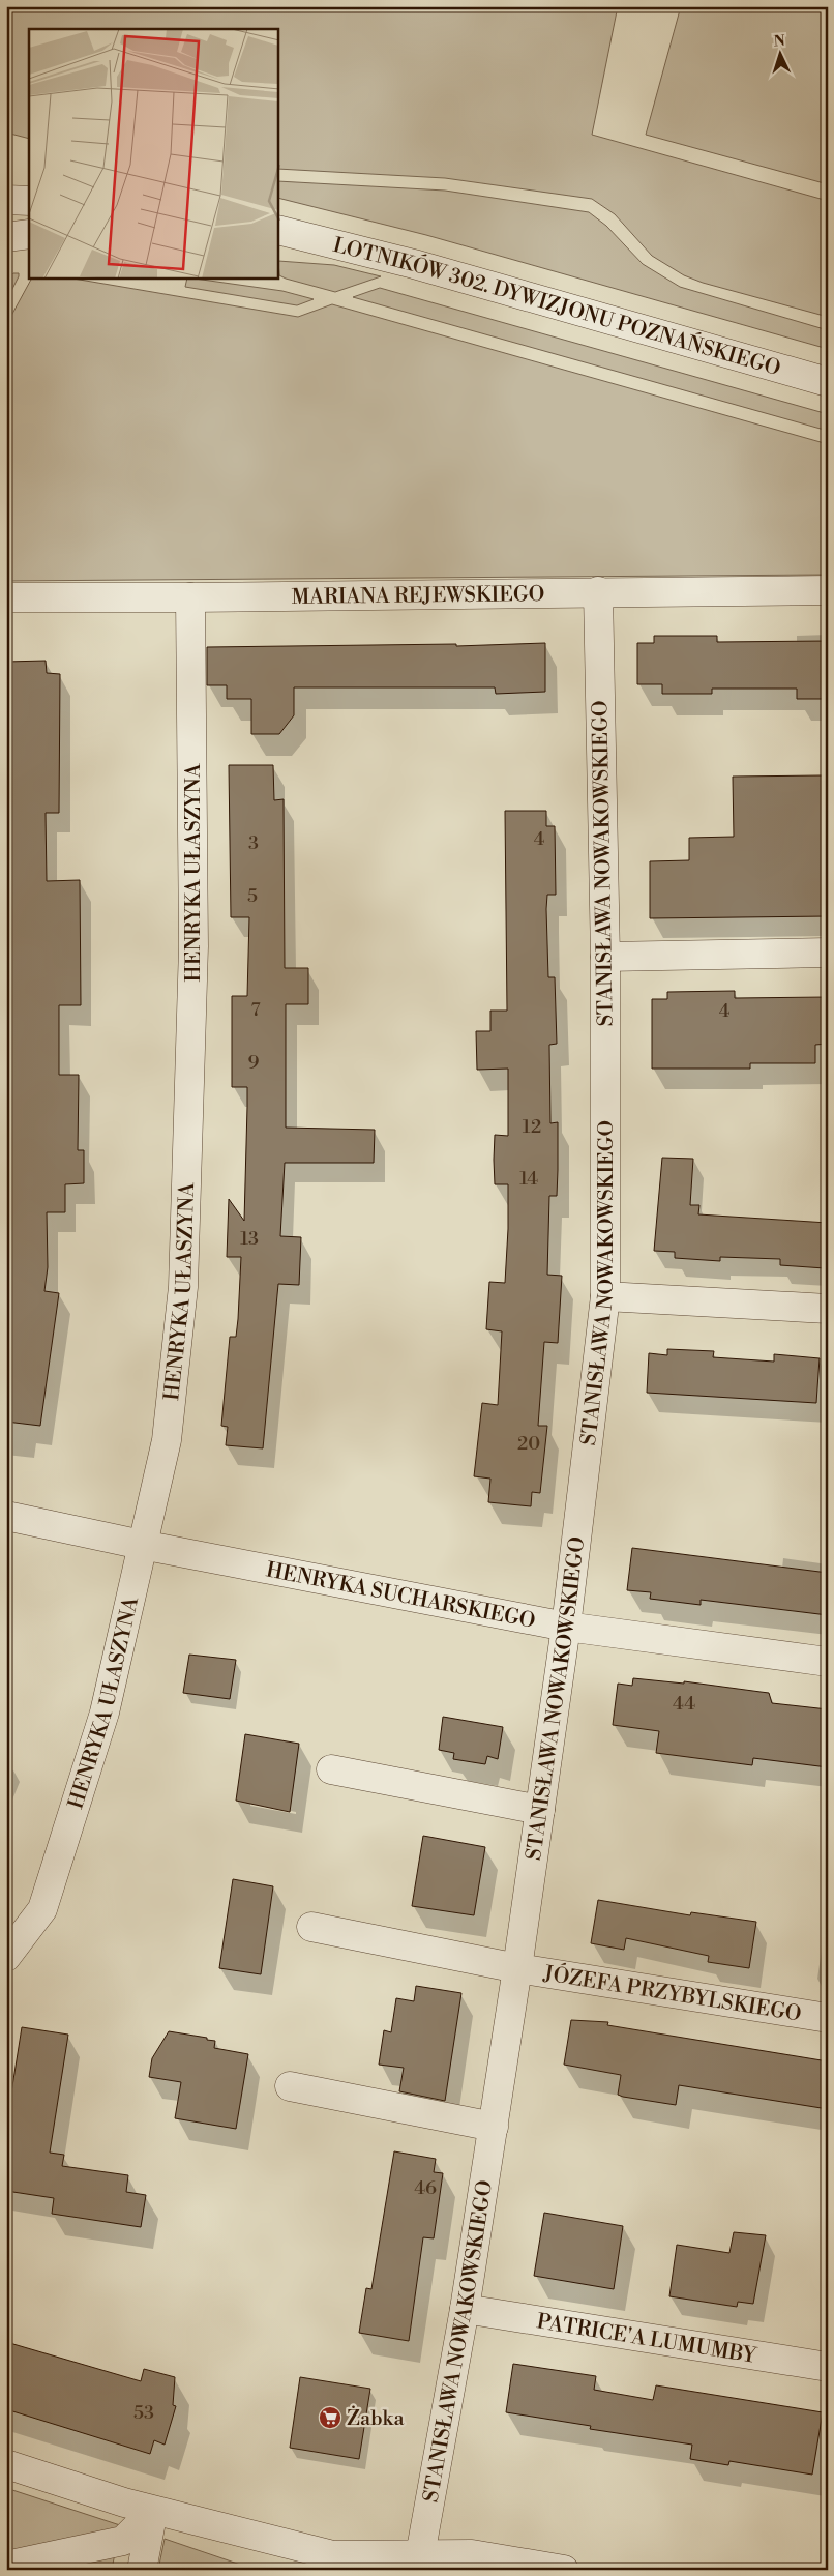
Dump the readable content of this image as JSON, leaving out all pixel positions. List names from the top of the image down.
{
  "streets": {
    "street": [
      "LOTNIKÓW 302. DYWIZJONU POZNAŃSKIEGO",
      "MARIANA REJEWSKIEGO",
      "STANISŁAWA NOWAKOWSKIEGO",
      "HENRYKA UŁASZYNA",
      "HENRYKA SUCHARSKIEGO",
      "JÓZEFA PRZYBYLSKIEGO",
      "PATRICE'A LUMUMBY"
    ]
  },
  "crossings": [
    ["MARIANA REJEWSKIEGO", "STANISŁAWA NOWAKOWSKIEGO"],
    ["MARIANA REJEWSKIEGO", "HENRYKA UŁASZYNA"],
    ["STANISŁAWA NOWAKOWSKIEGO", "HENRYKA SUCHARSKIEGO"],
    ["STANISŁAWA NOWAKOWSKIEGO", "JÓZEFA PRZYBYLSKIEGO"],
    ["STANISŁAWA NOWAKOWSKIEGO", "PATRICE'A LUMUMBY"],
    ["HENRYKA UŁASZYNA", "HENRYKA SUCHARSKIEGO"]
  ],
  "places": {
    "supermarket": ["Żabka"]
  },
  "house_numbers": [
    "4",
    "3",
    "5",
    "7",
    "4",
    "9",
    "12",
    "14",
    "13",
    "20",
    "44",
    "46",
    "53"
  ],
  "north": "top"
}
